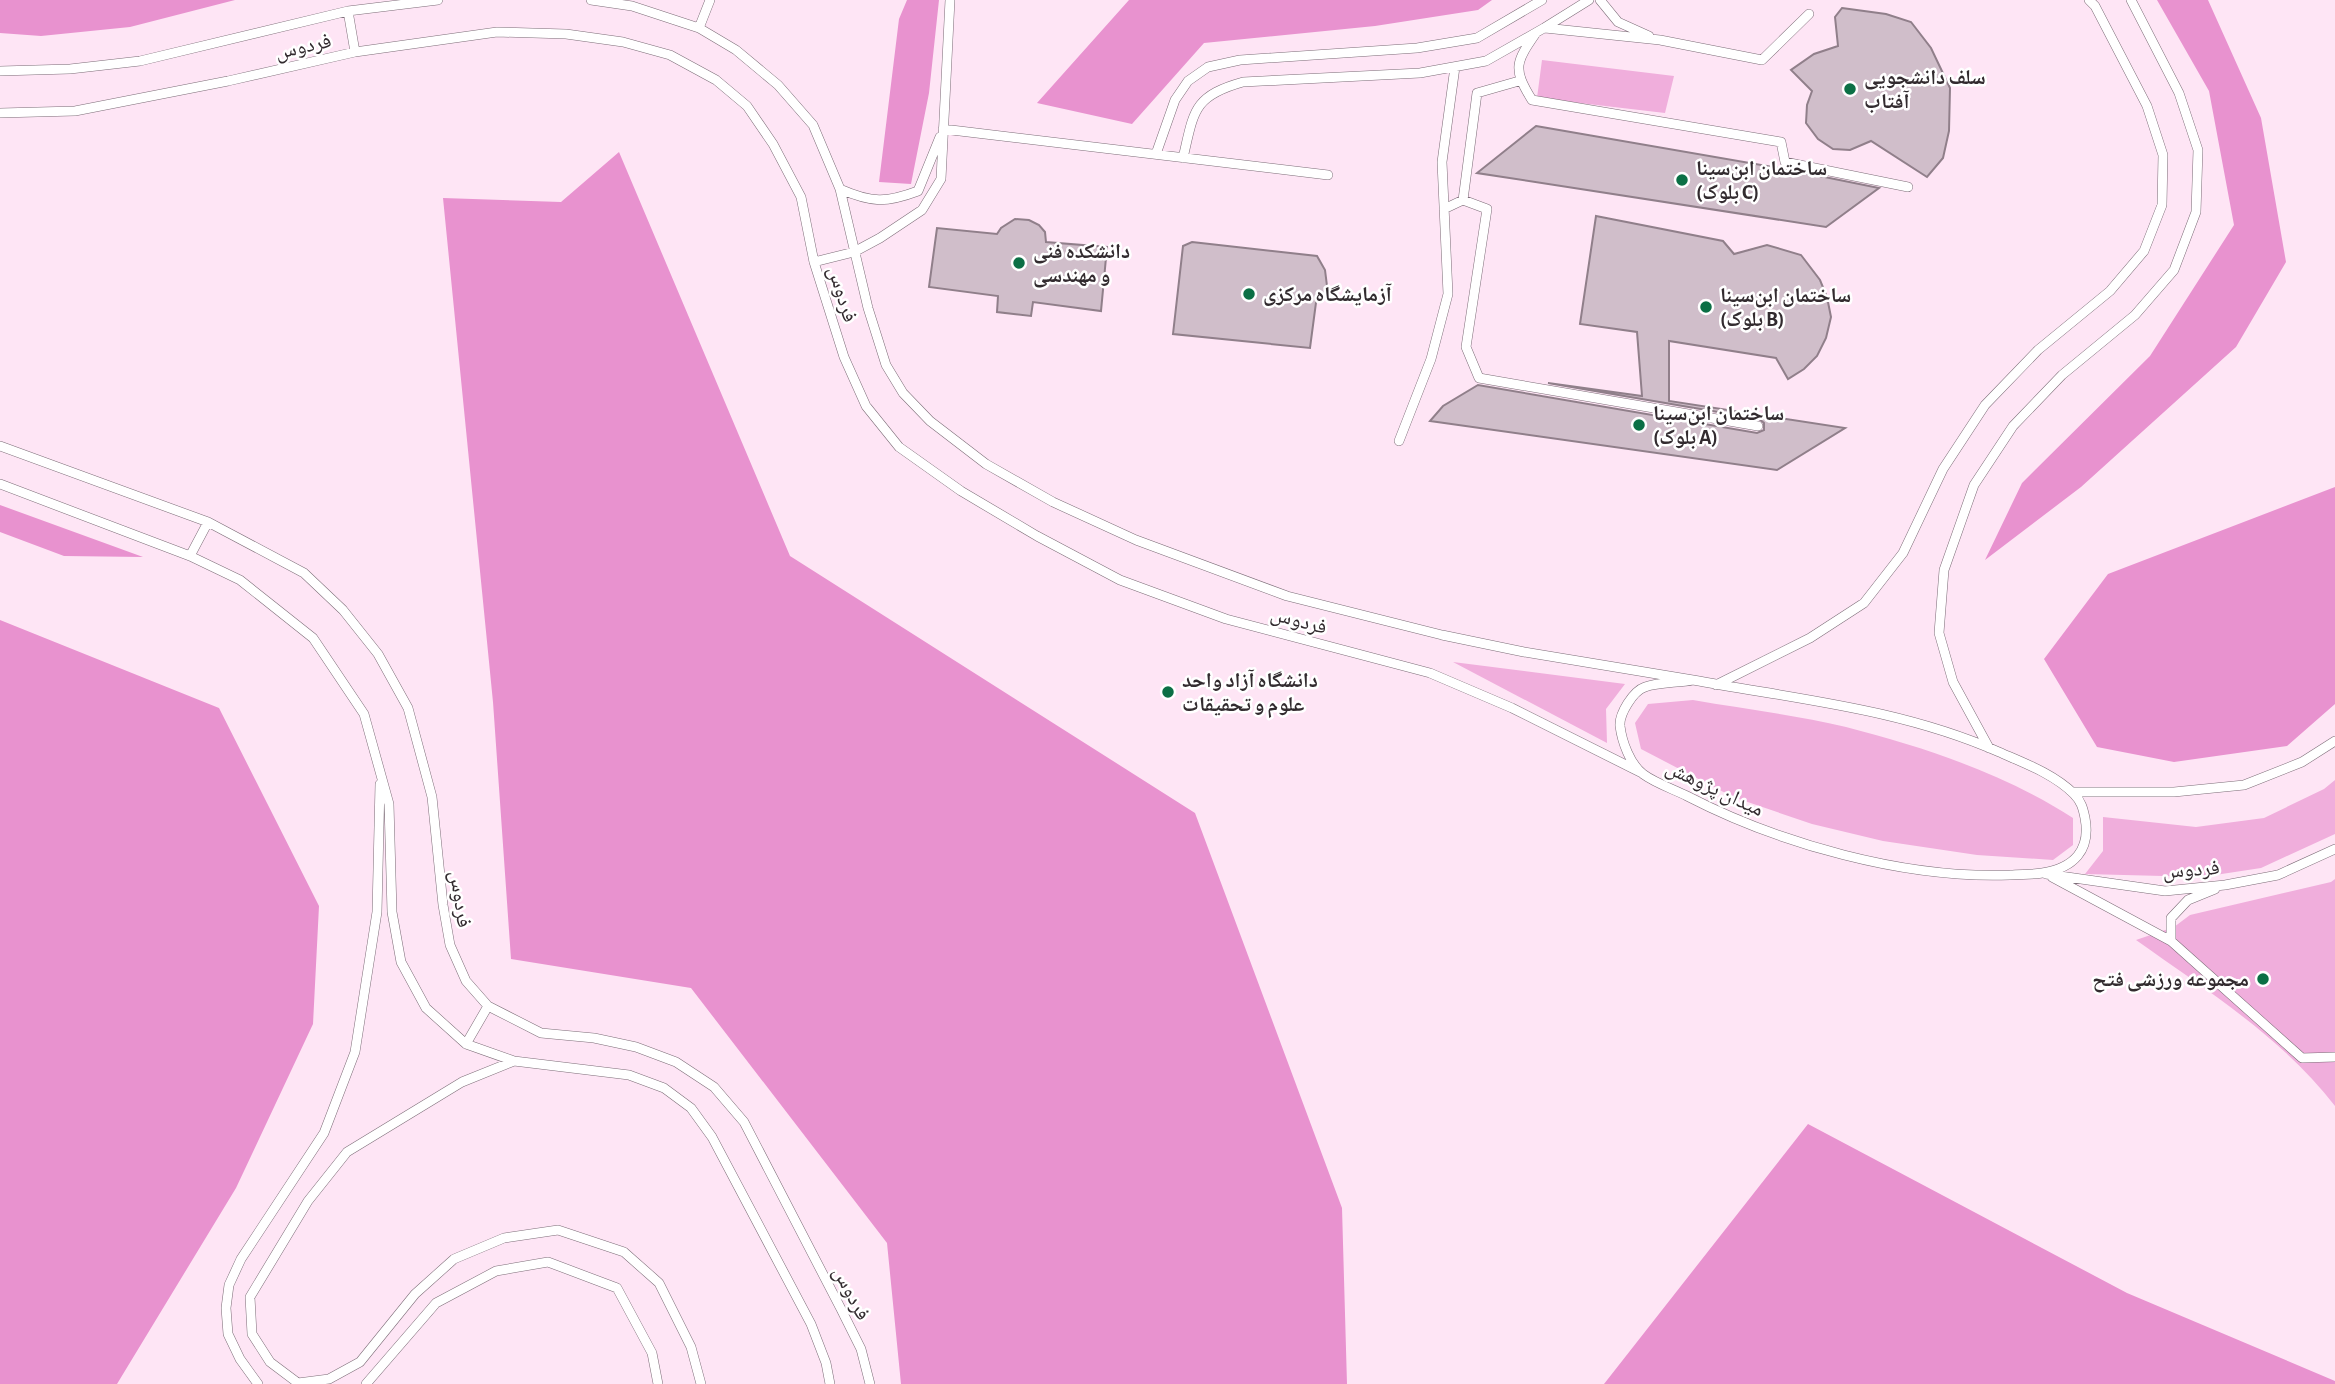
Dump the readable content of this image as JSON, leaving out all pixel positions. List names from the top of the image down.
{
  "streets": {
    "lane": ["فردوس", "میدان پژوهش"]
  },
  "crossings": [
    ["فردوس", "میدان پژوهش"]
  ],
  "places": [
    "سلف دانشجویی آفتاب",
    "ساختمان ابن‌سینا (بلوک C)",
    "دانشکده فنی و مهندسی",
    "آزمایشگاه مرکزی",
    "ساختمان ابن‌سینا (بلوک B)",
    "ساختمان ابن‌سینا (بلوک A)",
    "دانشگاه آزاد واحد علوم و تحقیقات",
    "مجموعه ورزشی فتح"
  ]
}
